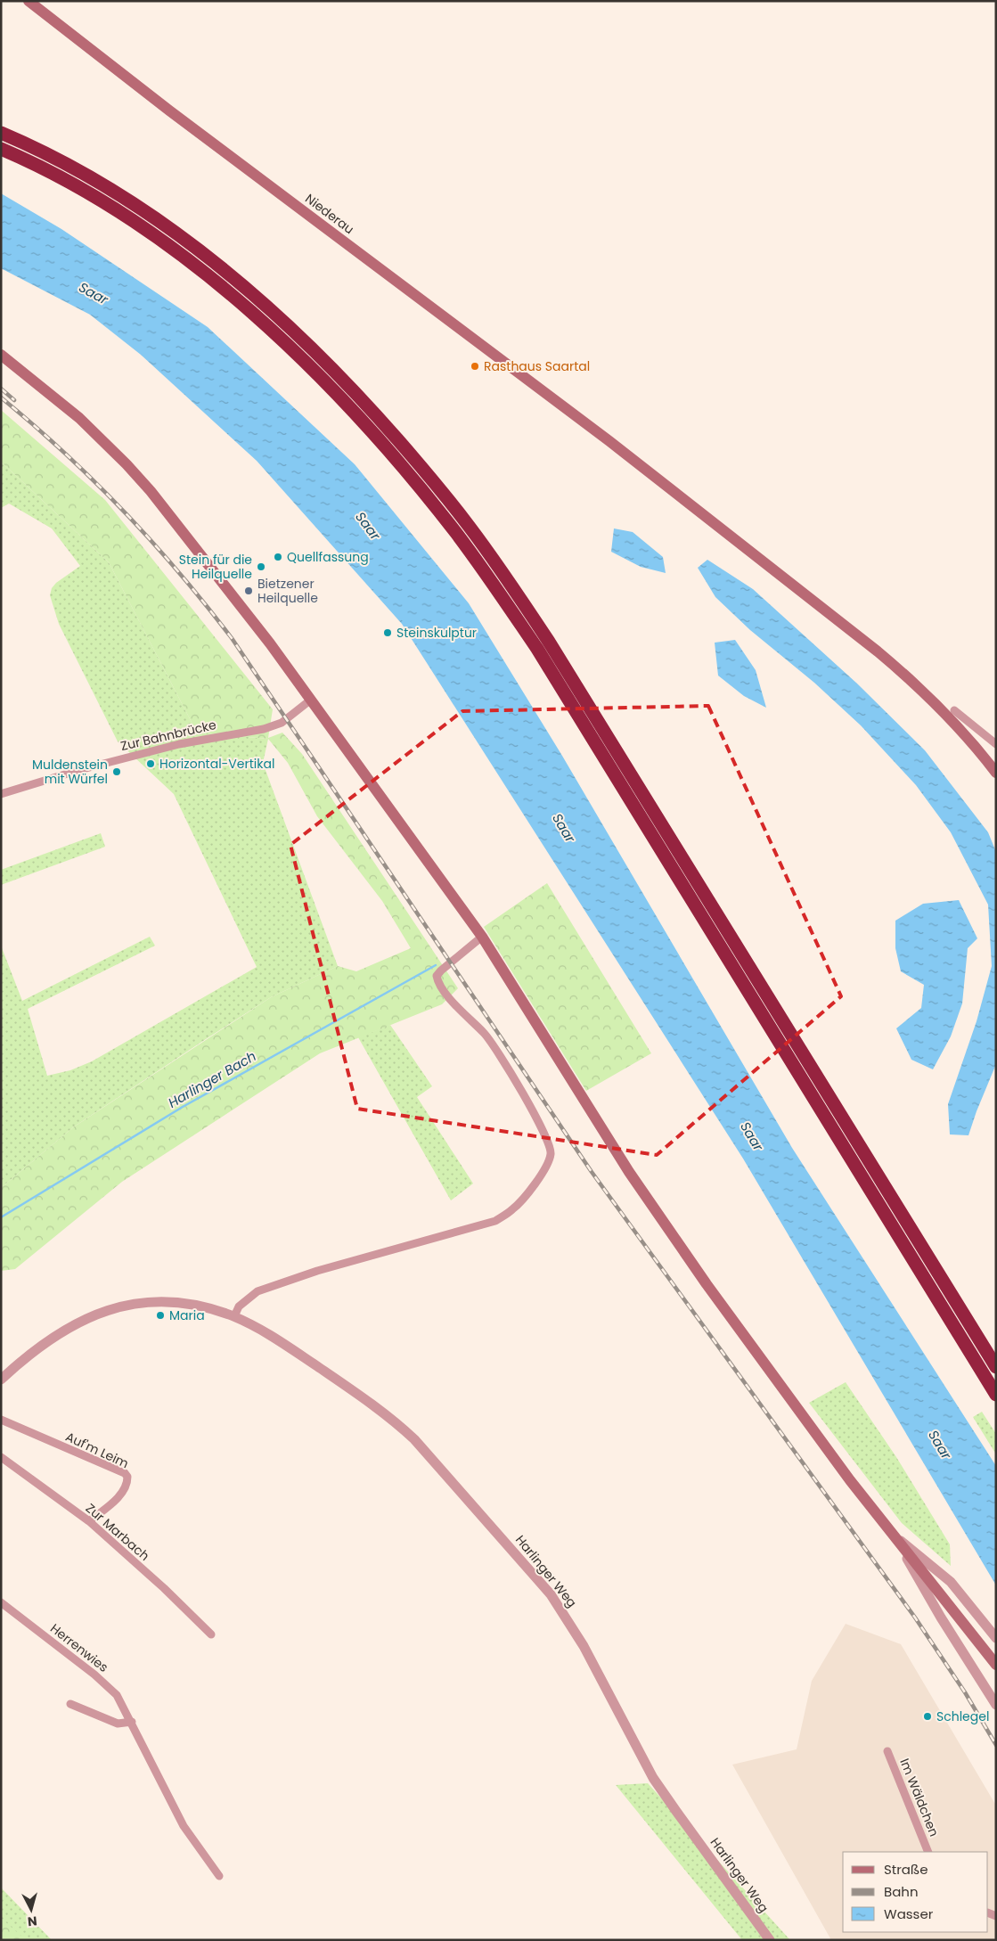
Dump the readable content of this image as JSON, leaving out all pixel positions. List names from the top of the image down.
{
  "streets": {
    "main road": ["Niederau"],
    "street": [
      "Zur Bahnbrücke",
      "Auf'm Leim",
      "Zur Marbach",
      "Harlinger Weg",
      "Herrenwies",
      "Im Wäldchen"
    ]
  },
  "crossings": [
    ["Auf'm Leim", "Zur Marbach"]
  ],
  "water": ["Saar", "Harlinger Bach"],
  "places": [
    "Rasthaus Saartal",
    "Quellfassung",
    "Stein für die Heilquelle",
    "Bietzener Heilquelle",
    "Steinskulptur",
    "Horizontal-Vertikal",
    "Muldenstein mit Würfel",
    "Maria",
    "Schlegel"
  ],
  "legend": ["Straße", "Bahn", "Wasser"],
  "north": "bottom"
}
